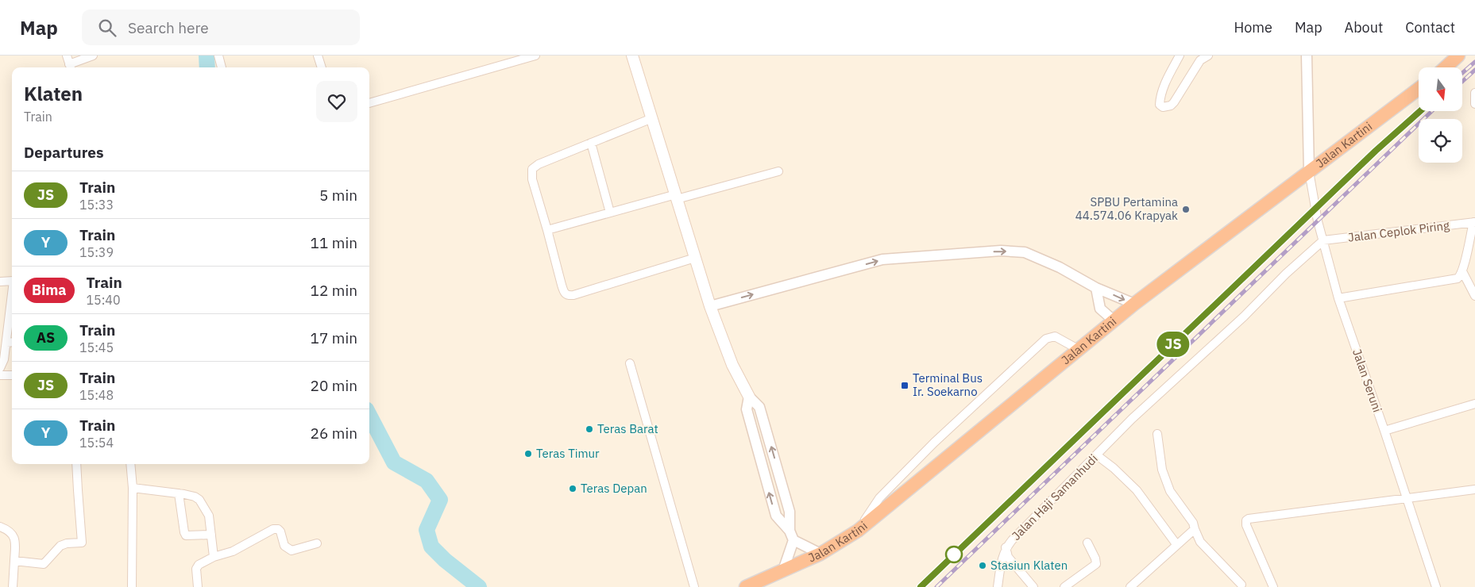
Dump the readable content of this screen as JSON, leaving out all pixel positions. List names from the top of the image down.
{
  "streets": {
    "highway": ["Jalan Kartini"],
    "street": ["Jalan Ceplok Piring", "Jalan Seruni", "Jalan Haji Samanhudi"]
  },
  "crossings": [
    ["Jalan Kartini", "Jalan Seruni"],
    ["Jalan Ceplok Piring", "Jalan Seruni"],
    ["Jalan Ceplok Piring", "Jalan Haji Samanhudi"],
    ["Jalan Seruni", "Jalan Haji Samanhudi"]
  ],
  "places": {
    "other": [
      "SPBU Pertamina 44.574.06 Krapyak",
      "Teras Barat",
      "Teras Timur",
      "Teras Depan",
      "Stasiun Klaten"
    ],
    "transit": ["Terminal Bus Ir. Soekarno"]
  },
  "north": "bottom",
  "page": {
    "header": "Map",
    "search": "Search here",
    "nav": [
      "Home",
      "Map",
      "About",
      "Contact"
    ],
    "on_map": "JS",
    "heading": [
      ["Klaten", "Train"],
      "Departures"
    ],
    "list": [
      {
        "mark": "JS",
        "name": "Train",
        "note": "15:33",
        "value": "5 min"
      },
      {
        "mark": "Y",
        "name": "Train",
        "note": "15:39",
        "value": "11 min"
      },
      {
        "mark": "Bima",
        "name": "Train",
        "note": "15:40",
        "value": "12 min"
      },
      {
        "mark": "AS",
        "name": "Train",
        "note": "15:45",
        "value": "17 min"
      },
      {
        "mark": "JS",
        "name": "Train",
        "note": "15:48",
        "value": "20 min"
      },
      {
        "mark": "Y",
        "name": "Train",
        "note": "15:54",
        "value": "26 min"
      }
    ]
  }
}
